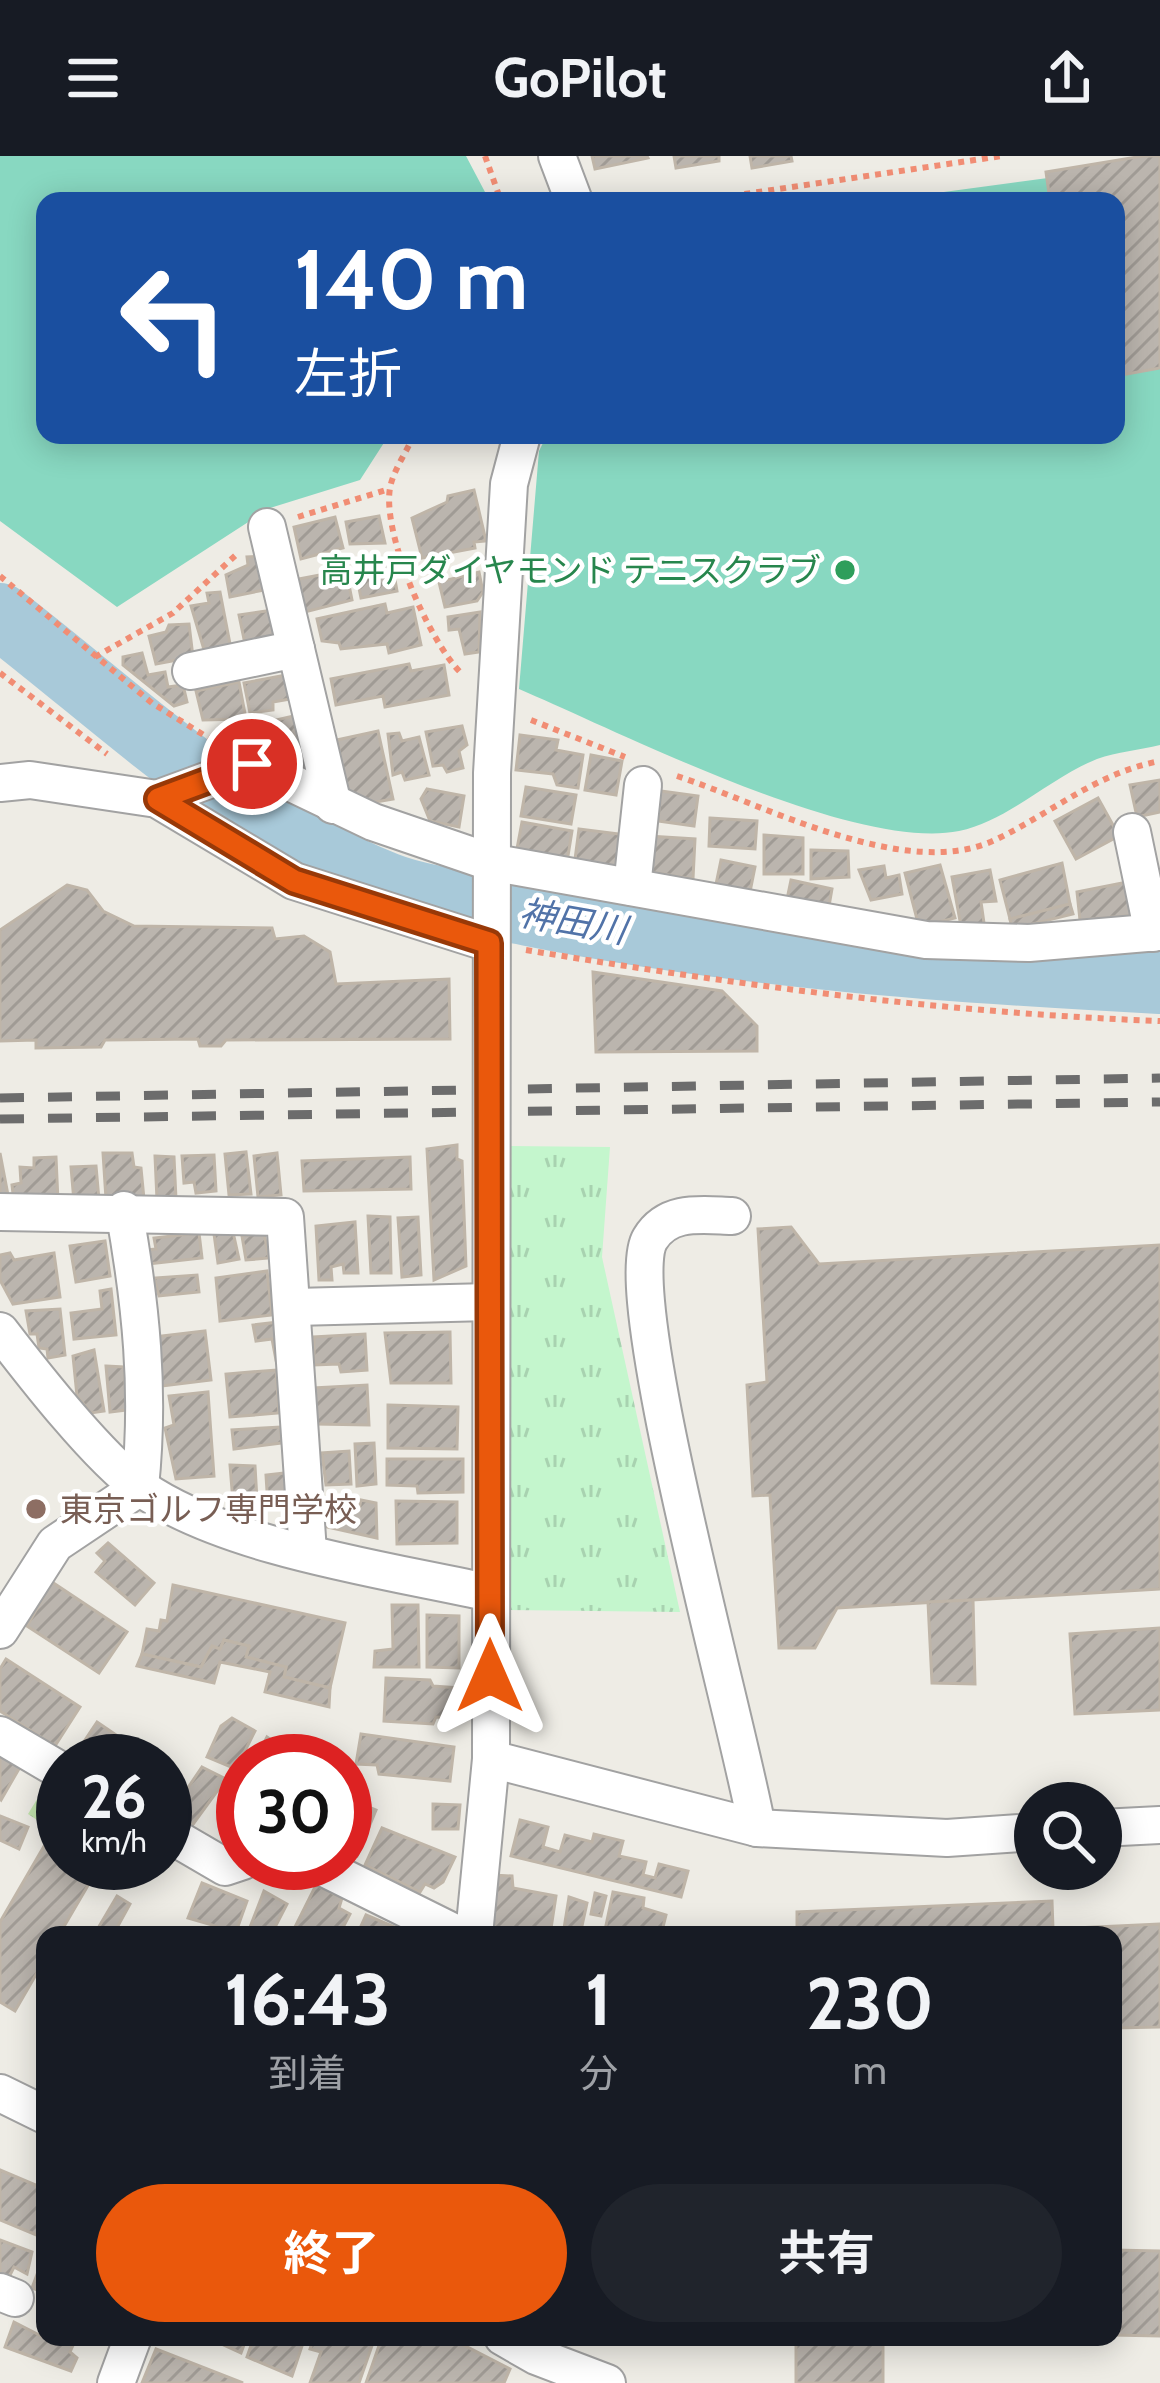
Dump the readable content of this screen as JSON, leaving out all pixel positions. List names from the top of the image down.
{
  "water": ["神田川"],
  "places": ["高井戸ダイヤモンド テニスクラブ", "東京ゴルフ専門学校"],
  "page": {
    "header": "GoPilot",
    "turn": ["140 m", "左折"],
    "speed": "26 km/h",
    "limit": "30",
    "eta": [
      "16:43",
      "到着",
      "1",
      "分",
      "230",
      "m"
    ],
    "buttons": ["終了", "共有"]
  }
}
